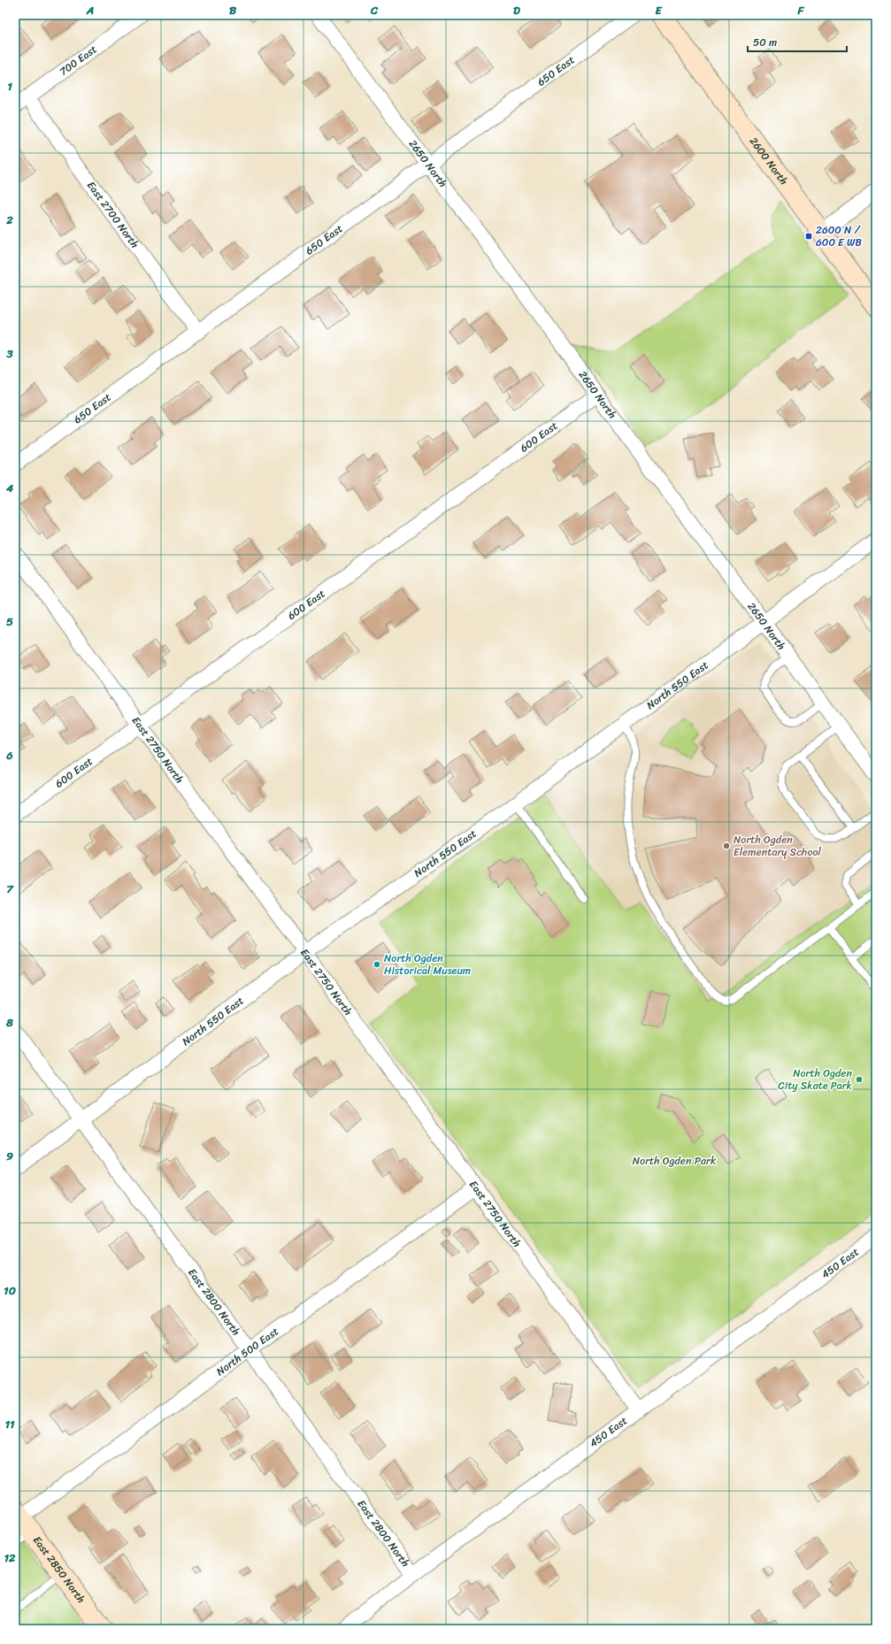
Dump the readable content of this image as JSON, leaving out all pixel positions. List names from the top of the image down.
{
  "streets": {
    "main road": ["2600 North", "East 2850 North"],
    "street": [
      "700 East",
      "650 East",
      "2650 North",
      "East 2700 North",
      "600 East",
      "North 550 East",
      "East 2750 North",
      "450 East",
      "East 2800 North",
      "North 500 East"
    ]
  },
  "crossings": [
    ["700 East", "East 2700 North"],
    ["650 East", "2650 North"],
    ["650 East", "East 2700 North"],
    ["2650 North", "600 East"],
    ["2650 North", "North 550 East"],
    ["600 East", "East 2750 North"],
    ["North 550 East", "East 2750 North"],
    ["North 550 East", "East 2800 North"],
    ["East 2750 North", "450 East"],
    ["East 2750 North", "North 500 East"],
    ["450 East", "East 2800 North"],
    ["East 2800 North", "North 500 East"],
    ["North 500 East", "East 2850 North"]
  ],
  "parks": ["North Ogden Park"],
  "places": {
    "transit": ["2600 N / 600 E WB"],
    "other": ["North Ogden Elementary School", "North Ogden Historical Museum", "North Ogden City Skate Park"]
  },
  "scale_bar": "50 m",
  "grid": {
    "columns": [
      "A",
      "B",
      "C",
      "D",
      "E",
      "F"
    ],
    "rows": [
      "1",
      "2",
      "3",
      "4",
      "5",
      "6",
      "7",
      "8",
      "9",
      "10",
      "11",
      "12"
    ]
  }
}
